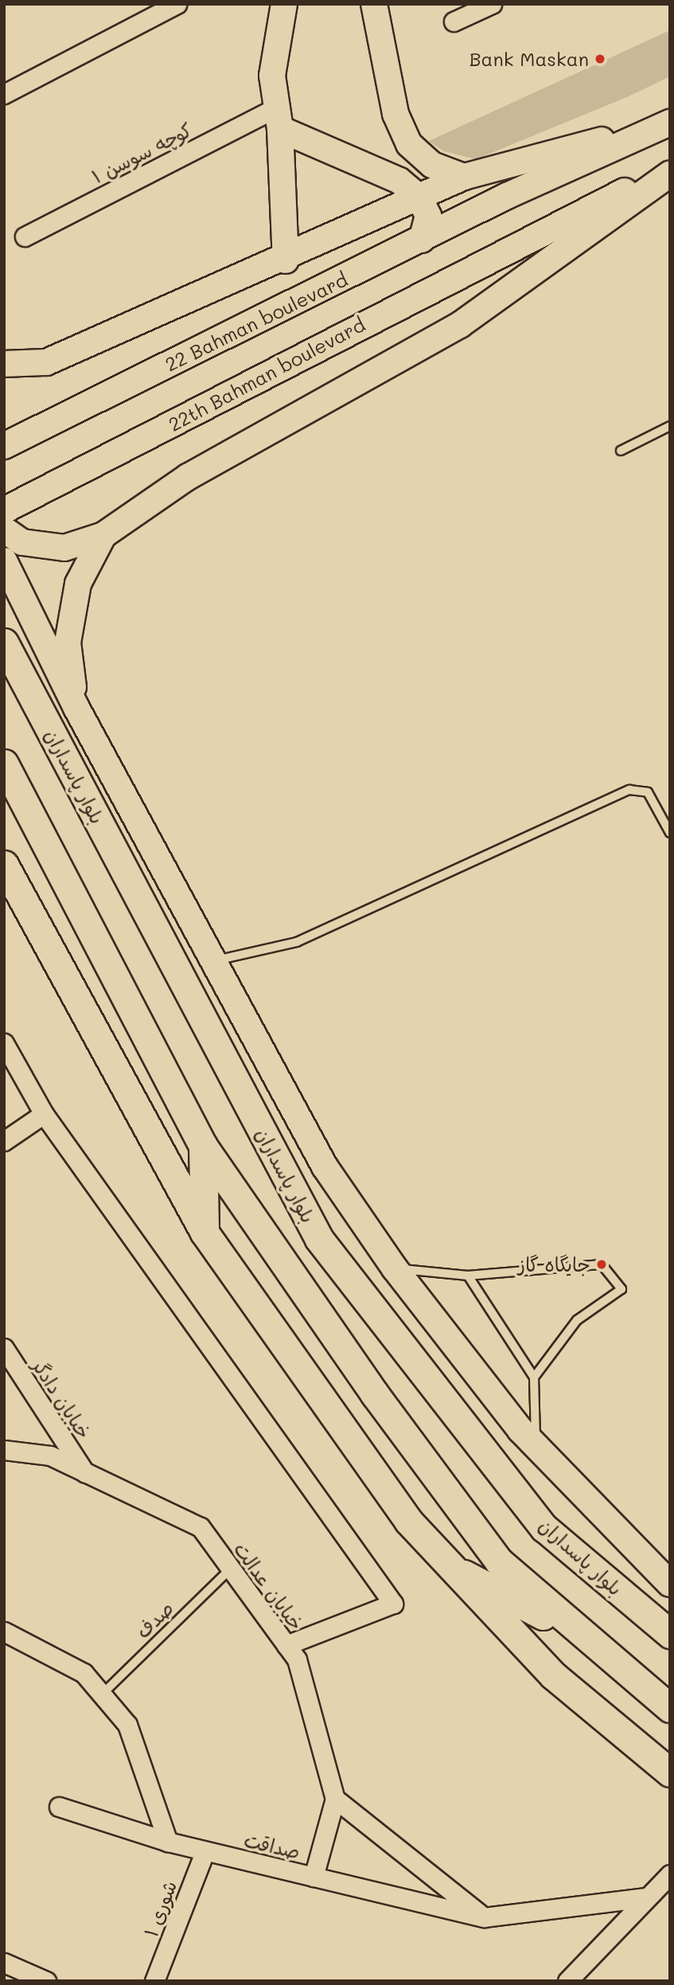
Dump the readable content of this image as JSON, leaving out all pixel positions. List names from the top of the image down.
{
  "streets": {
    "main road": ["22 Bahman boulevard", "22th Bahman boulevard", "بلوار پاسداران"],
    "street": [
      "کوچه سوسن ۱",
      "خیابان دادگر",
      "خیابان عدالت",
      "صداقت",
      "شوری ۱"
    ],
    "lane": ["صدف"]
  },
  "crossings": [
    ["خیابان دادگر", "خیابان عدالت"],
    ["خیابان عدالت", "صدف"],
    ["صداقت", "شوری ۱"]
  ],
  "places": ["Bank Maskan", "جایگاه گاز"]
}
